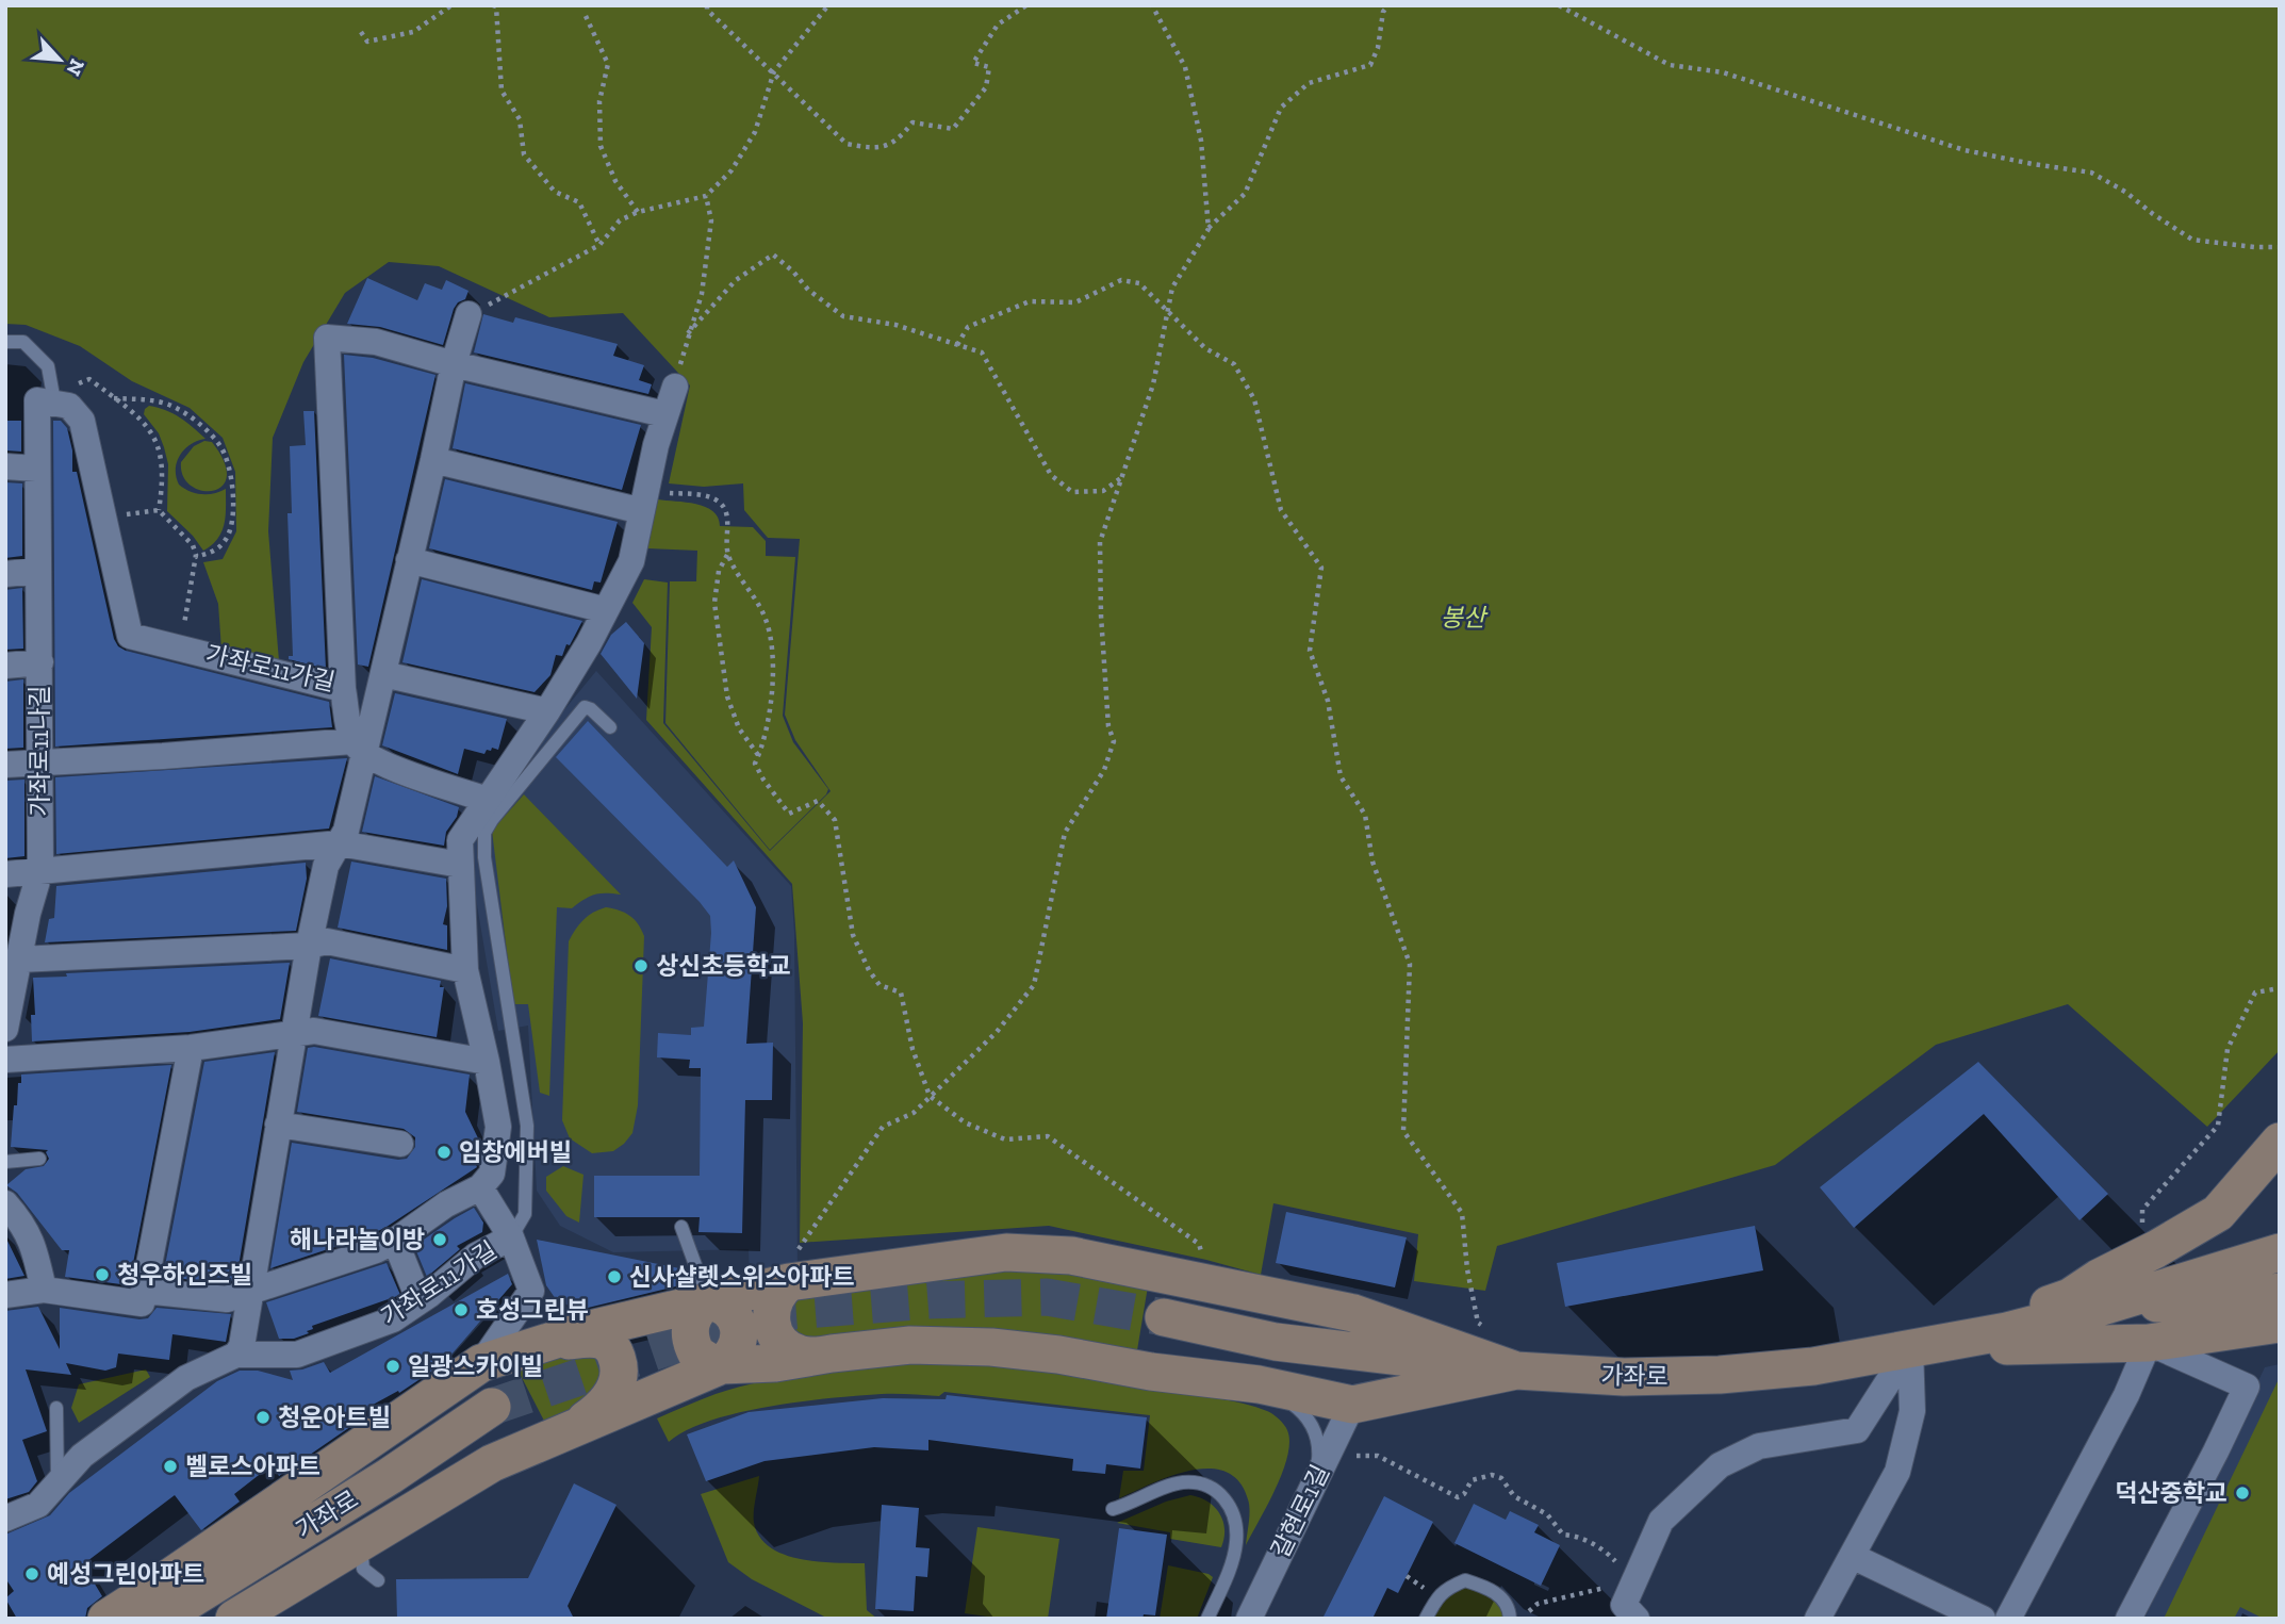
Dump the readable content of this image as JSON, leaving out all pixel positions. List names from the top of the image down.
{
  "streets": {
    "main road": ["가좌로"],
    "street": ["가좌로11가길", "가좌로11나길", "갈현로1길"]
  },
  "crossings": [
    ["가좌로11가길", "가좌로11나길"]
  ],
  "parks": ["봉산"],
  "places": [
    "상신초등학교",
    "임창에버빌",
    "해나라놀이방",
    "청우하인즈빌",
    "신사샬렛스위스아파트",
    "호성그린뷰",
    "일광스카이빌",
    "청운아트빌",
    "벨로스아파트",
    "덕산중학교",
    "예성그린아파트"
  ],
  "north": "bottom right"
}
